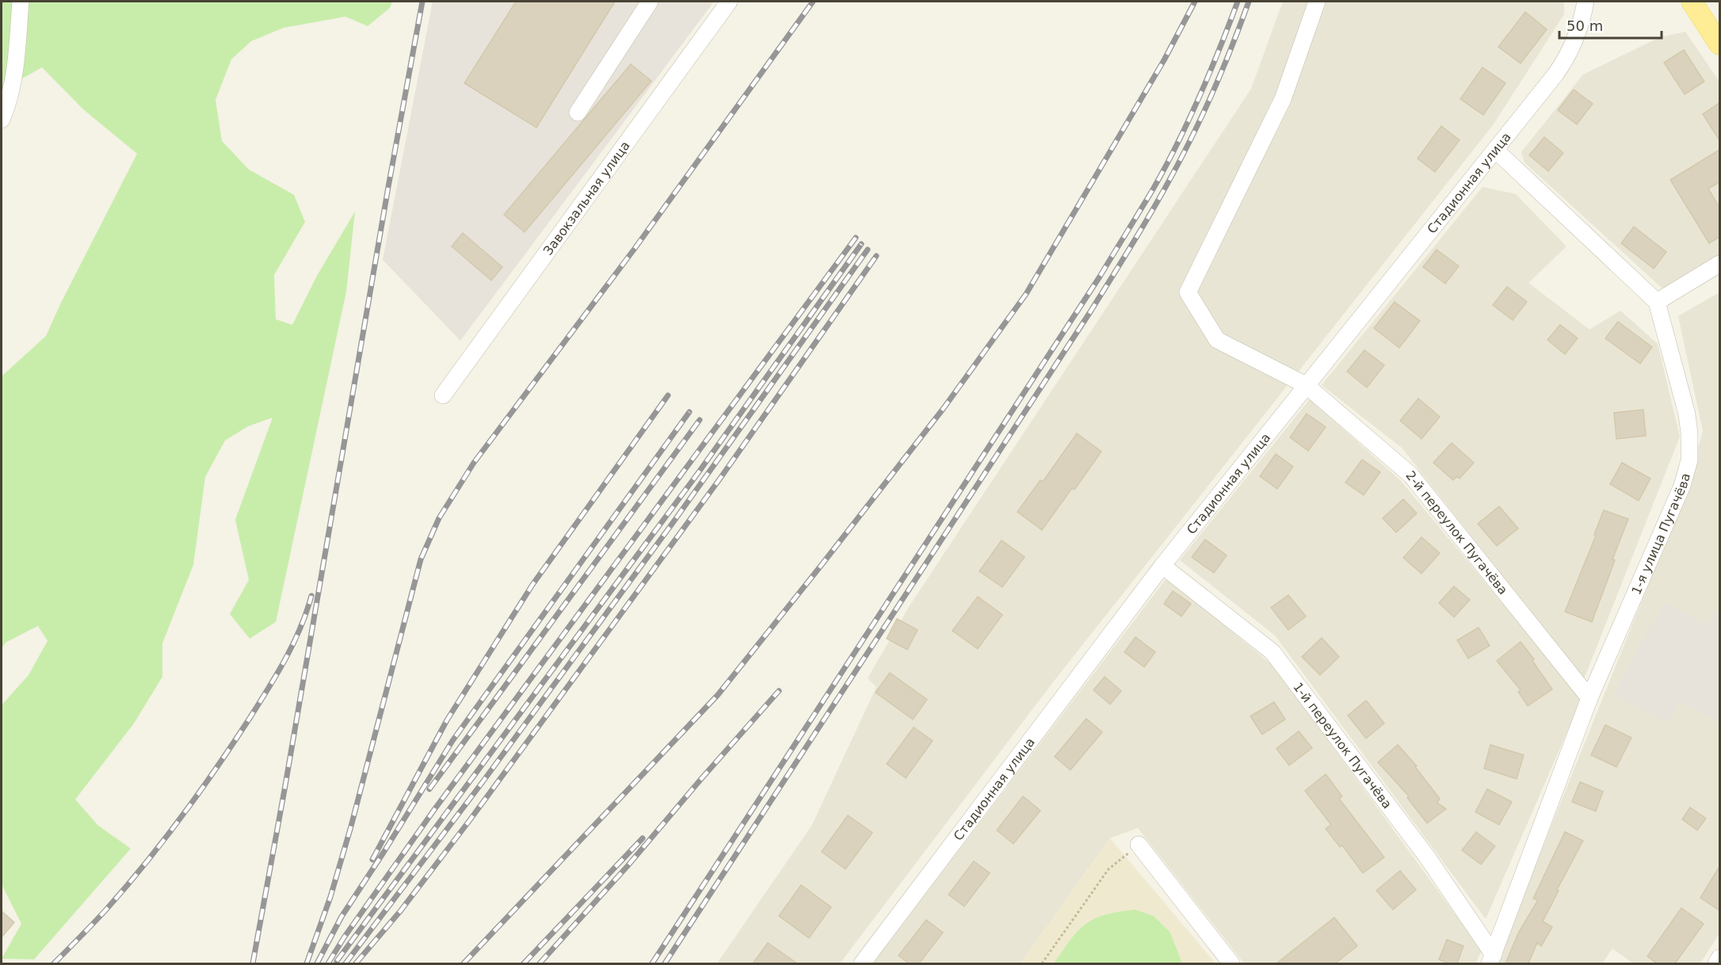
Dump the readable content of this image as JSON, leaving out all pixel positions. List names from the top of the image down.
{
  "streets": {
    "street": [
      "Стадионная улица",
      "Завокзальная улица",
      "2-й переулок Пугачёва",
      "1-я улица Пугачёва",
      "1-й переулок Пугачёва"
    ]
  },
  "crossings": [
    ["Стадионная улица", "2-й переулок Пугачёва"],
    ["Стадионная улица", "1-й переулок Пугачёва"],
    ["2-й переулок Пугачёва", "1-я улица Пугачёва"],
    ["1-я улица Пугачёва", "1-й переулок Пугачёва"]
  ],
  "scale_bar": "50 m"
}
